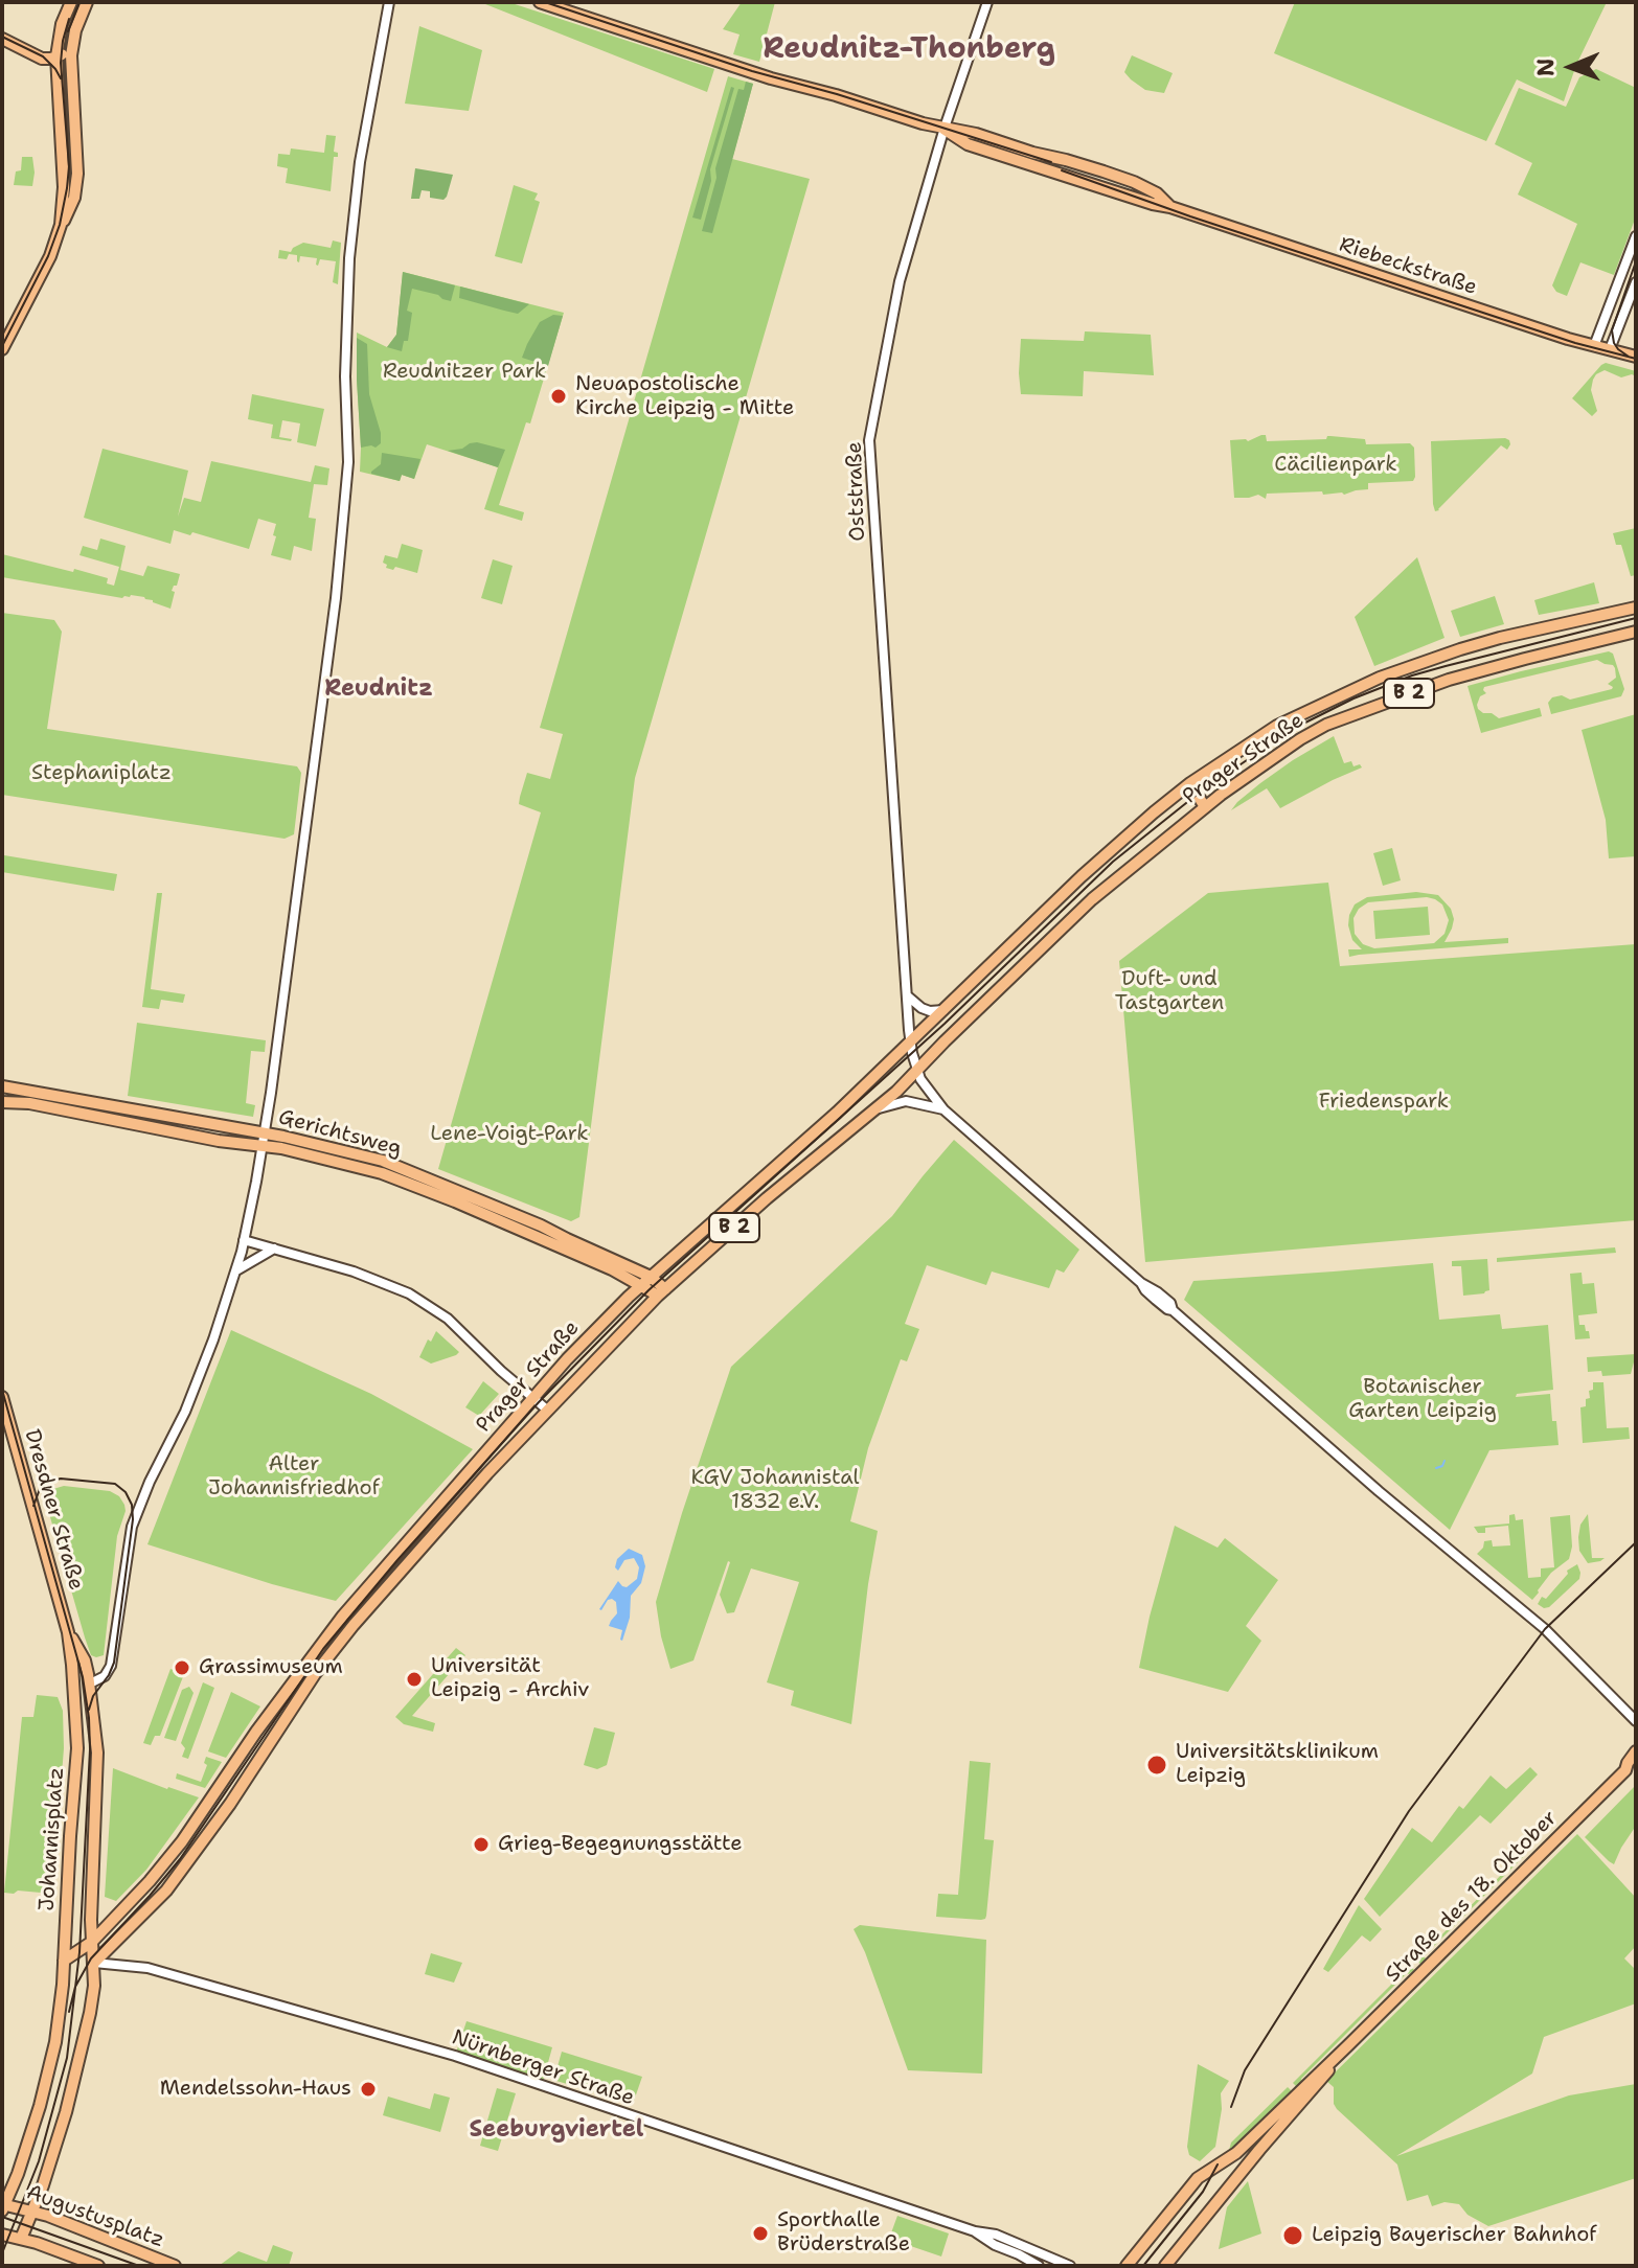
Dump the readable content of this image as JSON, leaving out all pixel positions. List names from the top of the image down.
{
  "streets": {
    "main road": [
      "Riebeckstraße",
      "B 2",
      "Prager Straße",
      "Gerichtsweg",
      "Dresdner Straße",
      "Johannisplatz",
      "Straße des 18. Oktober",
      "Augustusplatz"
    ],
    "street": ["Oststraße", "Nürnberger Straße"]
  },
  "crossings": [
    ["Riebeckstraße", "Oststraße"],
    ["Oststraße", "B 2"],
    ["Oststraße", "Prager Straße"],
    ["B 2", "Prager Straße"],
    ["Prager Straße", "Gerichtsweg"],
    ["Prager Straße", "Johannisplatz"],
    ["Prager Straße", "Nürnberger Straße"],
    ["Dresdner Straße", "Johannisplatz"],
    ["Johannisplatz", "Nürnberger Straße"],
    ["Johannisplatz", "Augustusplatz"]
  ],
  "districts": ["Reudnitz-Thonberg", "Reudnitz", "Seeburgviertel"],
  "parks": [
    "Reudnitzer Park",
    "Cäcilienpark",
    "Stephaniplatz",
    "Duft- und Tastgarten",
    "Friedenspark",
    "Lene-Voigt-Park",
    "Botanischer Garten Leipzig",
    "Alter Johannisfriedhof",
    "KGV Johannistal 1832 e.V."
  ],
  "places": [
    "Neuapostolische Kirche Leipzig - Mitte",
    "Grassimuseum",
    "Universität Leipzig - Archiv",
    "Universitätsklinikum Leipzig",
    "Grieg-Begegnungsstätte",
    "Mendelssohn-Haus",
    "Sporthalle Brüderstraße",
    "Leipzig Bayerischer Bahnhof"
  ],
  "north": "left"
}
